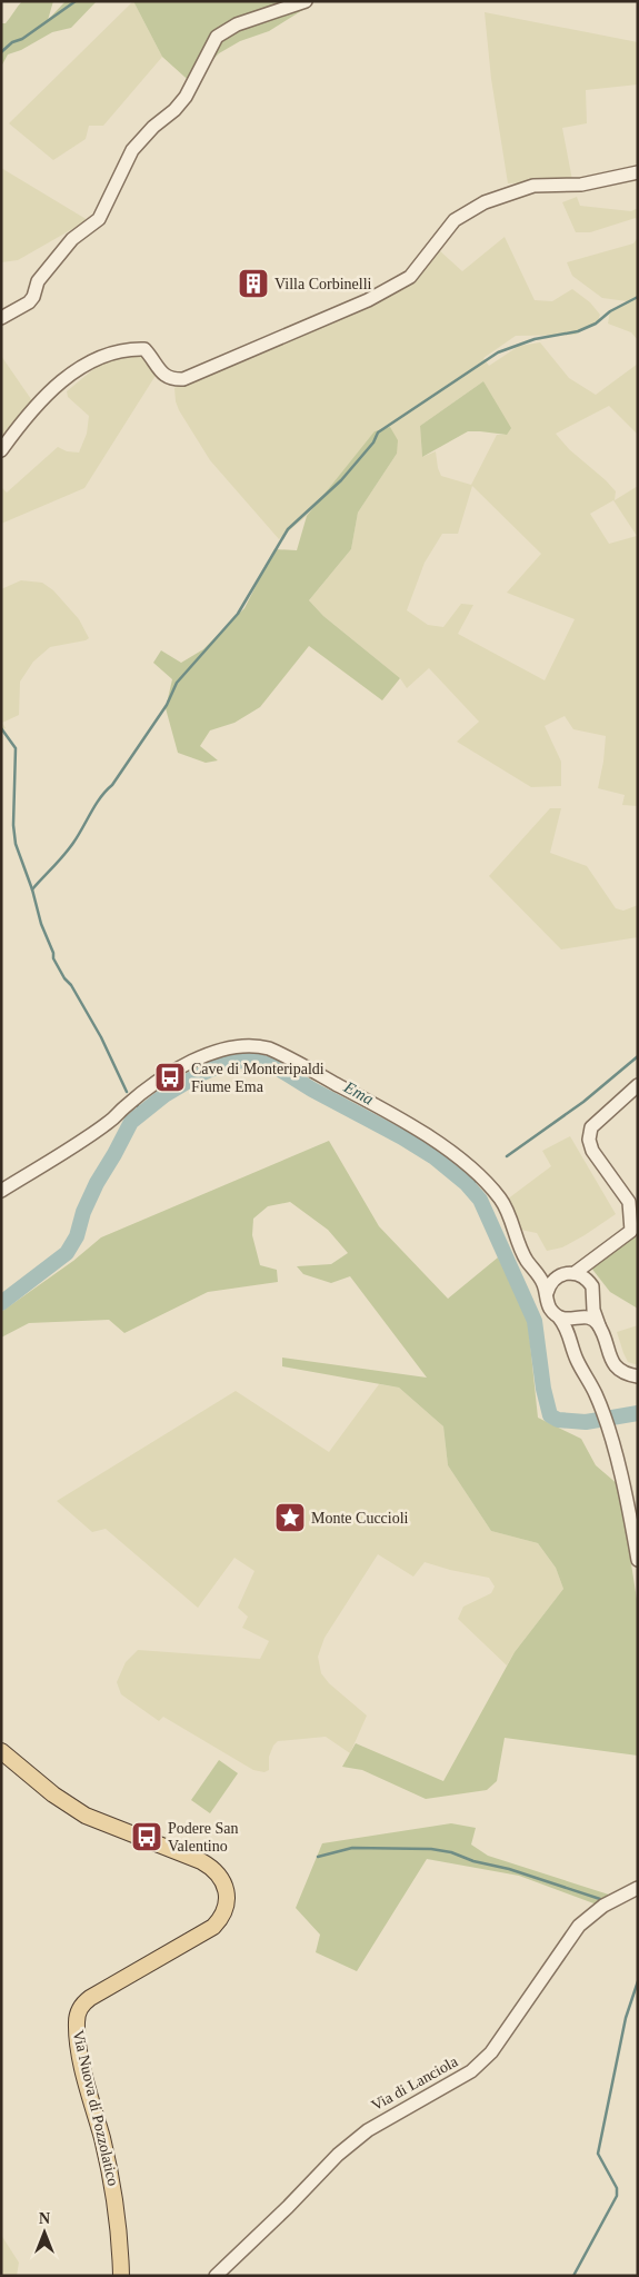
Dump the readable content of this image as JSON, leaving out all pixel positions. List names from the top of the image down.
{
  "streets": {
    "main road": ["Via Nuova di Pozzolatico"],
    "street": ["Via di Lanciola"]
  },
  "water": ["Ema"],
  "places": {
    "building": ["Villa Corbinelli"],
    "bus stop": ["Cave di Monteripaldi Fiume Ema", "Podere San Valentino"],
    "place": ["Monte Cuccioli"]
  },
  "north": "top"
}
